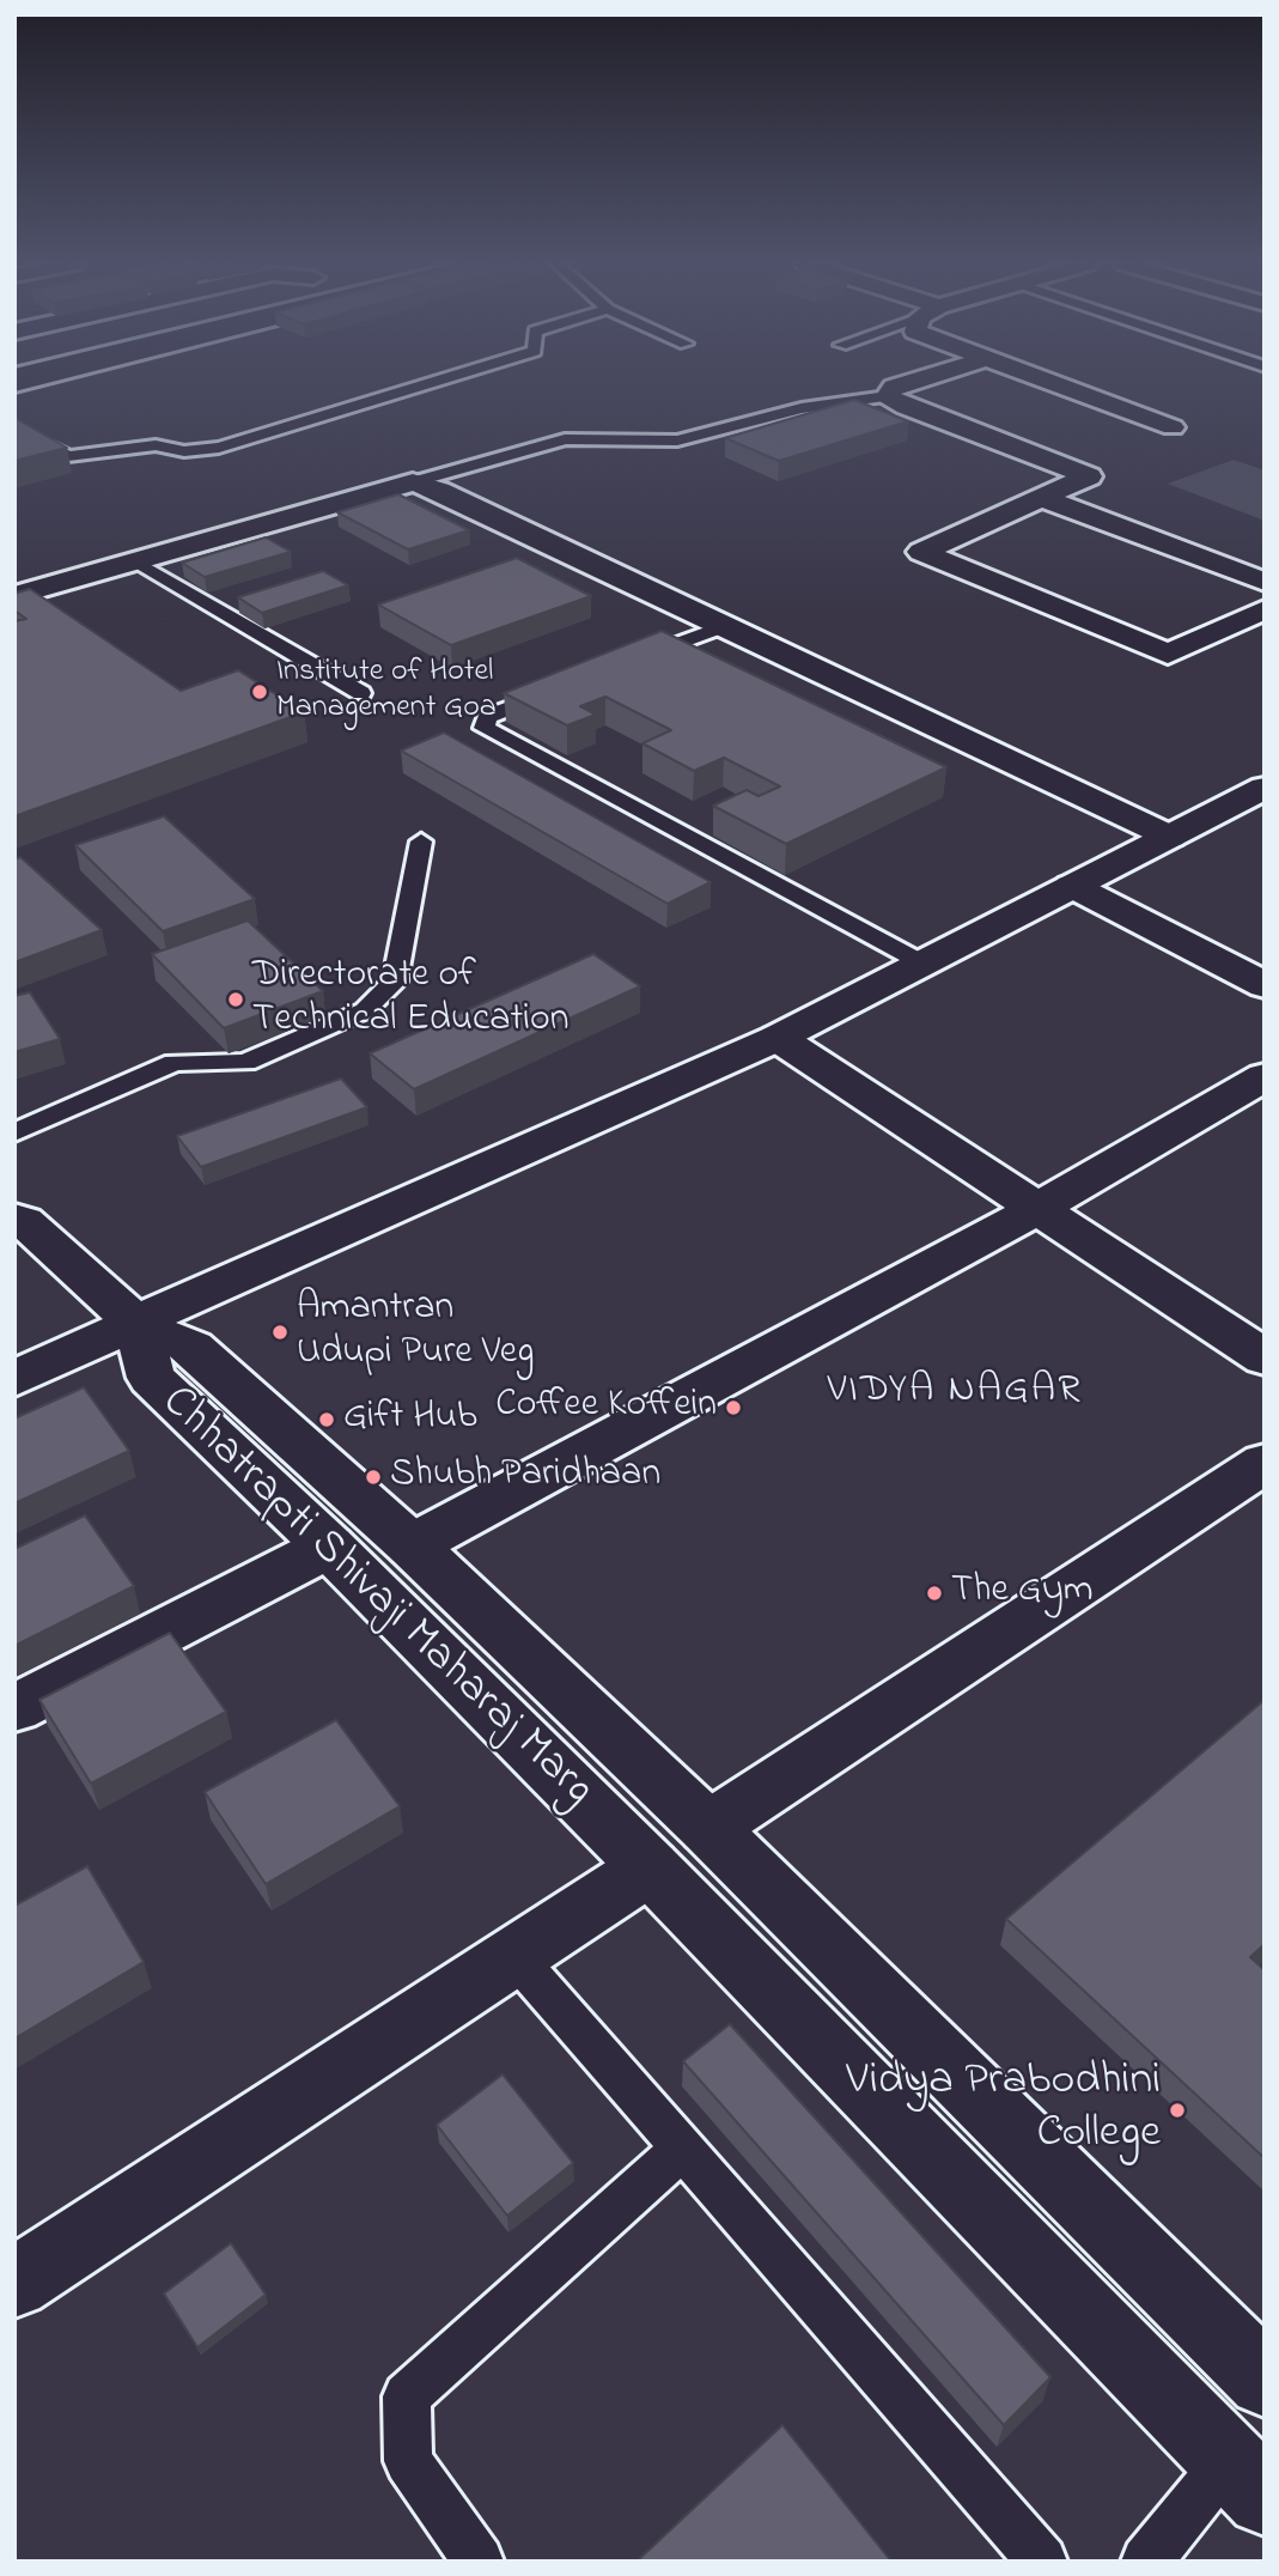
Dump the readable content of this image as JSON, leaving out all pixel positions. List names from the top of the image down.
{
  "streets": {
    "main road": ["Chhatrapti Shivaji Maharaj Marg"]
  },
  "districts": ["VIDYA NAGAR"],
  "places": [
    "Institute of Hotel Management Goa",
    "Directorate of Technical Education",
    "Amantran Udupi Pure Veg",
    "Coffee Koffein",
    "Gift Hub",
    "Shubh Paridhaan",
    "The Gym",
    "Vidya Prabodhini College"
  ]
}
